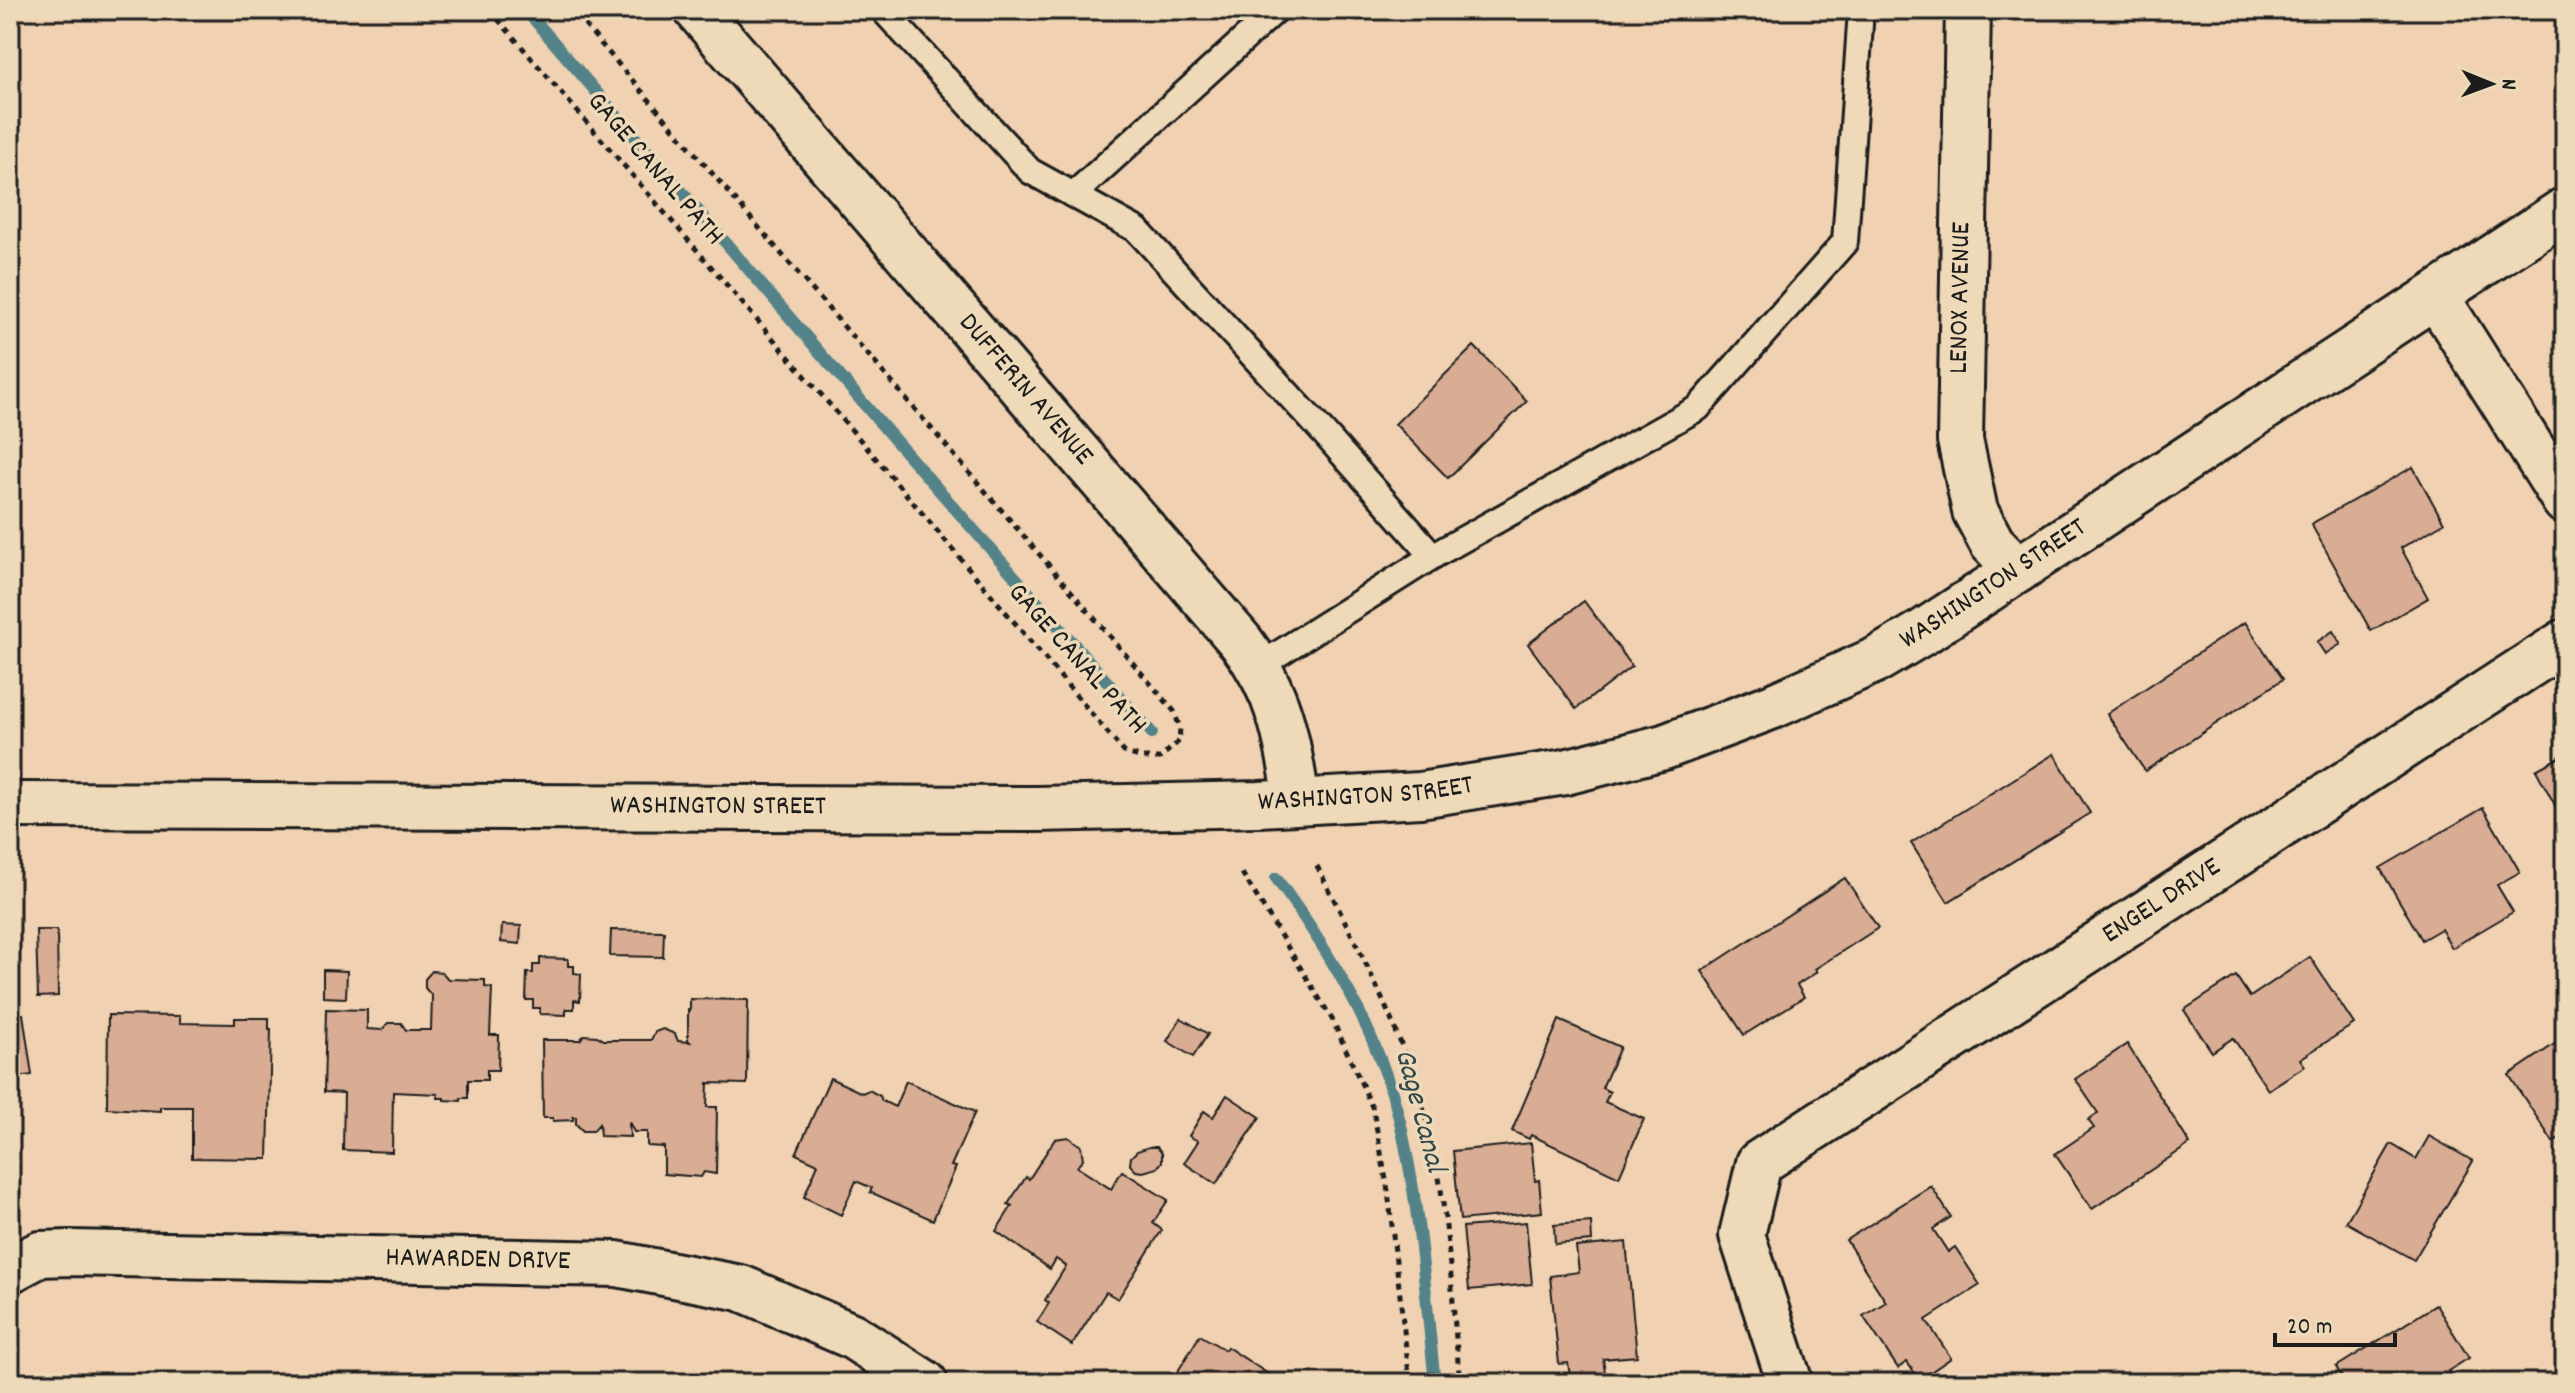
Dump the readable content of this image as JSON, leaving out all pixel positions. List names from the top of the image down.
{
  "streets": {
    "street": [
      "LENOX AVENUE",
      "DUFFERIN AVENUE",
      "WASHINGTON STREET",
      "ENGEL DRIVE",
      "HAWARDEN DRIVE"
    ],
    "path": ["GAGE CANAL PATH"]
  },
  "crossings": [
    ["LENOX AVENUE", "WASHINGTON STREET"],
    ["DUFFERIN AVENUE", "WASHINGTON STREET"]
  ],
  "water": ["Gage Canal"],
  "scale_bar": "20 m",
  "north": "right"
}
